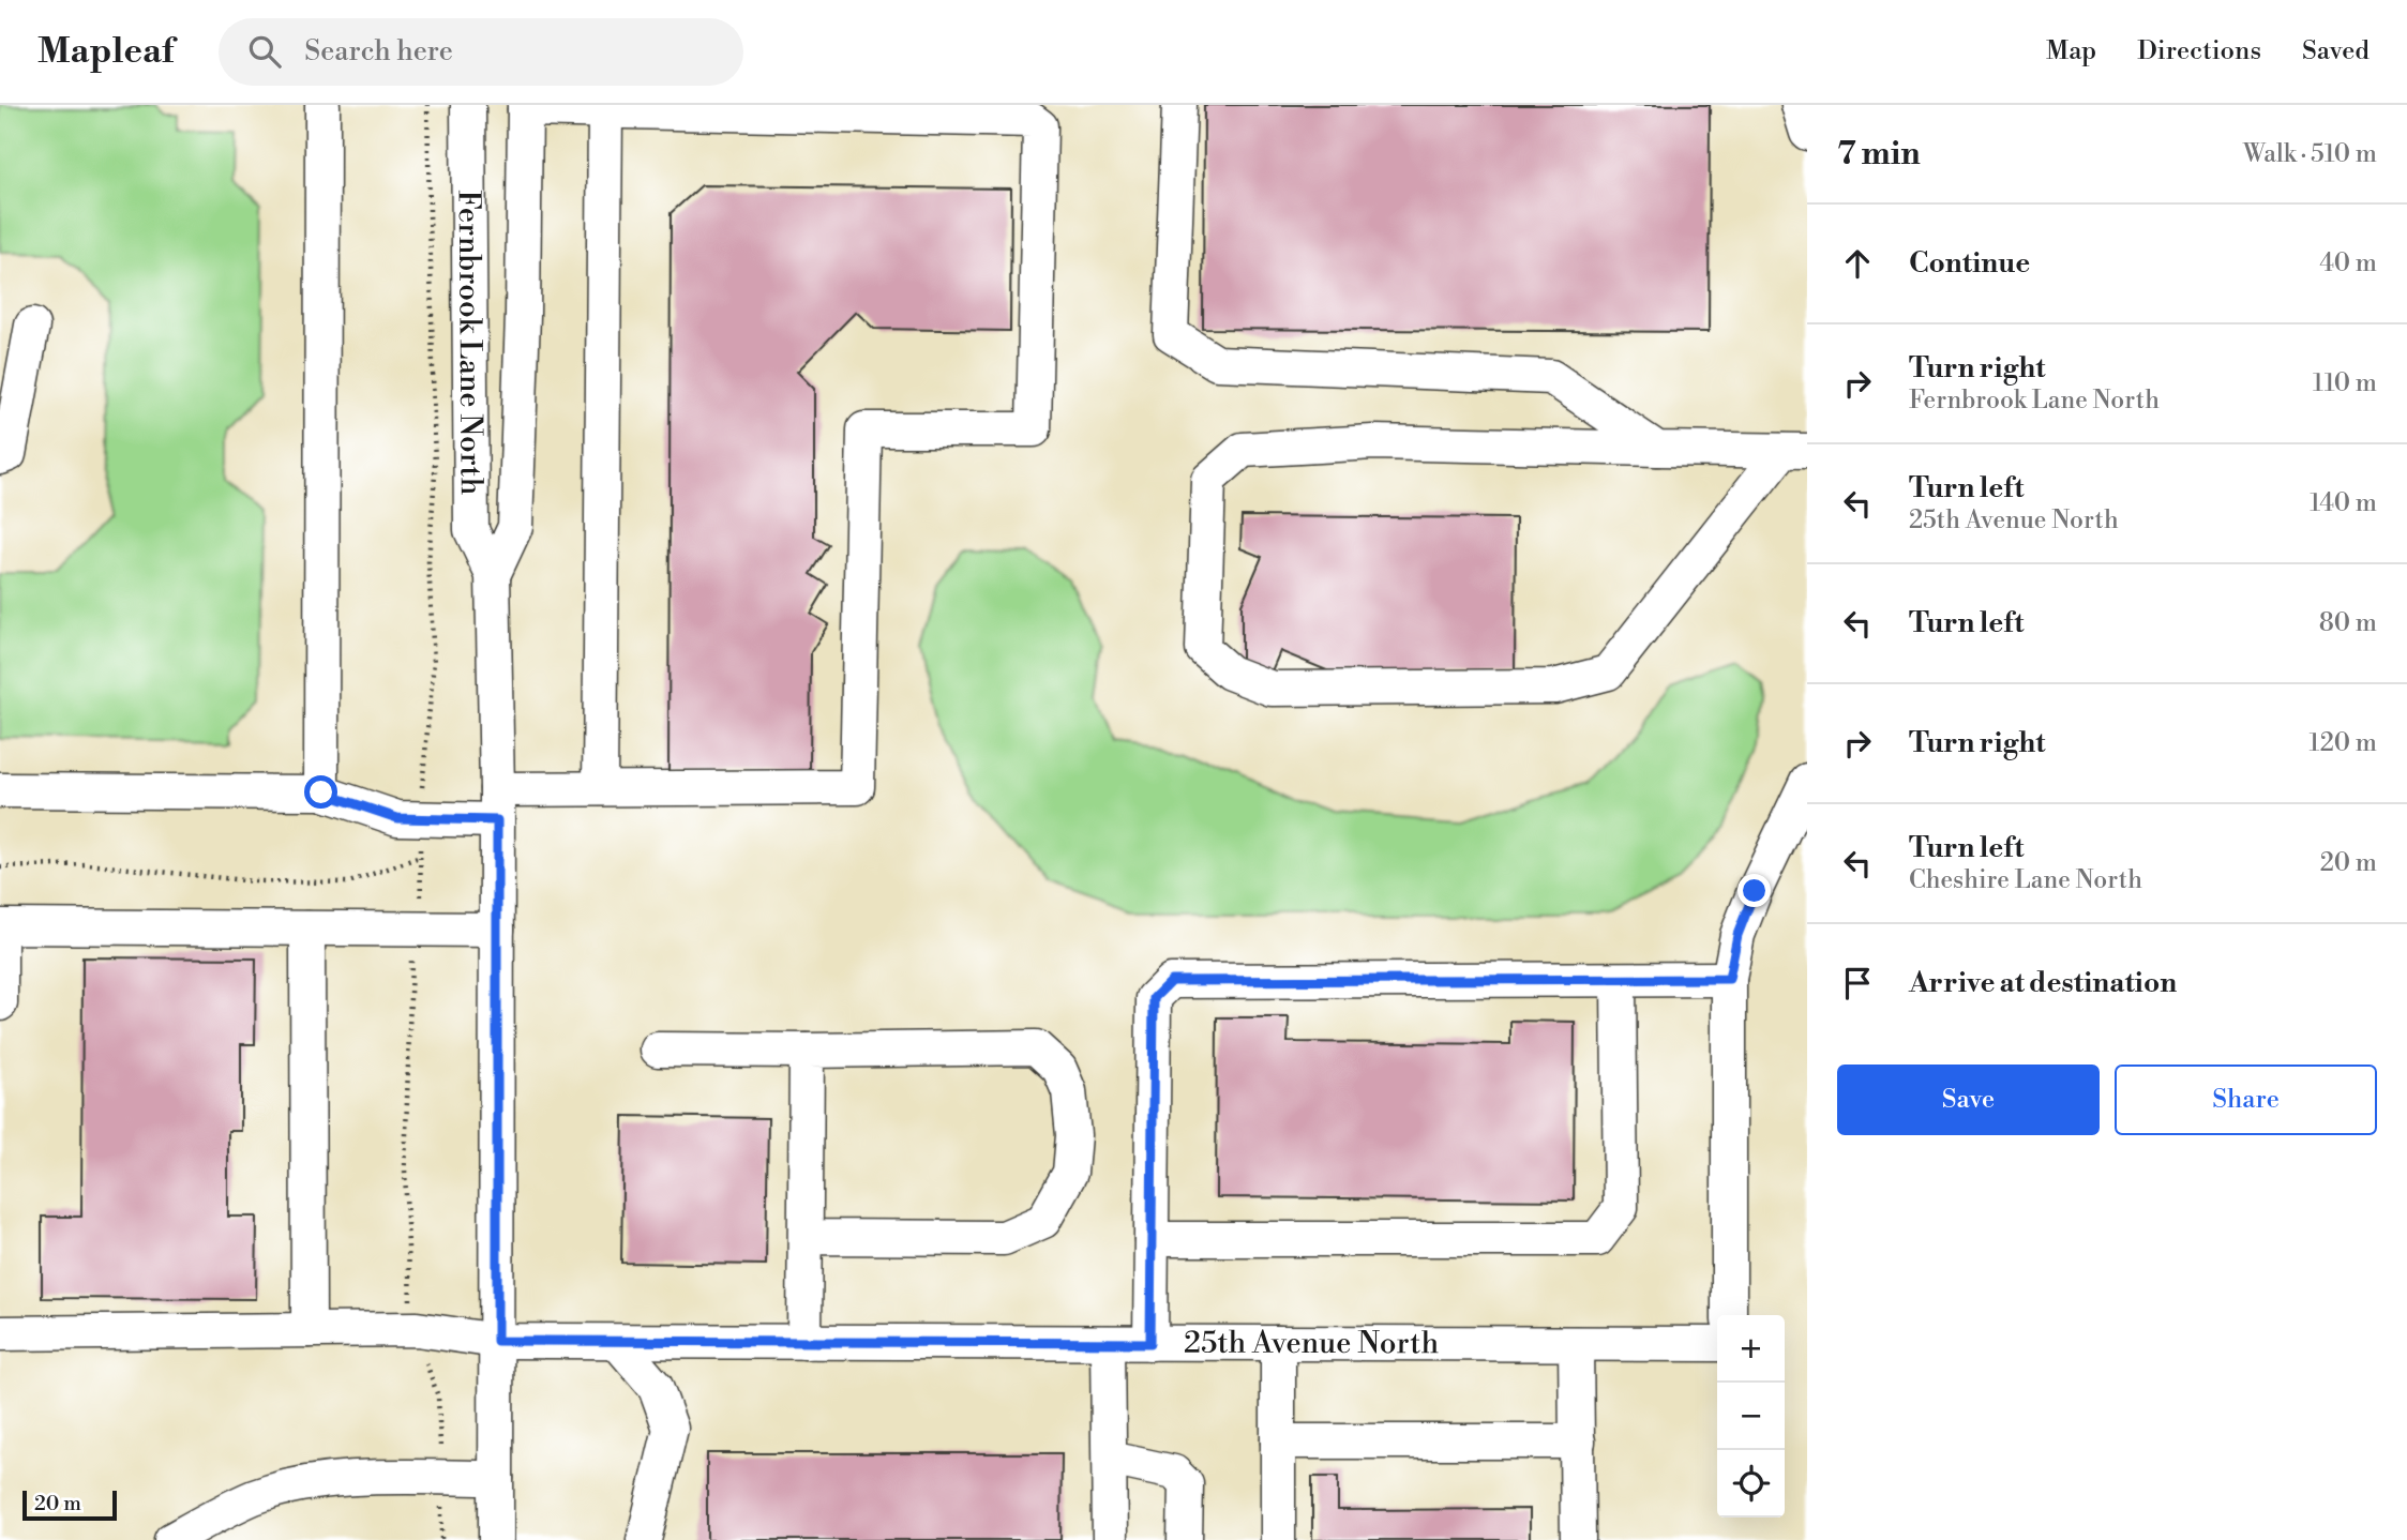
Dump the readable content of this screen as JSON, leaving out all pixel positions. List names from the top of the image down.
{
  "streets": {
    "street": ["Fernbrook Lane North", "25th Avenue North"]
  },
  "crossings": [
    ["Fernbrook Lane North", "25th Avenue North"]
  ],
  "scale_bar": "20 m",
  "page": {
    "header": "Mapleaf",
    "search": "Search here",
    "nav": ["Map", "Directions", "Saved"],
    "heading": ["7 min", "Walk · 510 m"],
    "list": [
      ["Continue", "40 m"],
      ["Turn right", "Fernbrook Lane North", "110 m"],
      ["Turn left", "25th Avenue North", "140 m"],
      ["Turn left", "80 m"],
      ["Turn right", "120 m"],
      ["Turn left", "Cheshire Lane North", "20 m"],
      "Arrive at destination"
    ],
    "buttons": ["Save", "Share"],
    "map_buttons": ["+", "−"],
    "scale": "20 m"
  }
}
